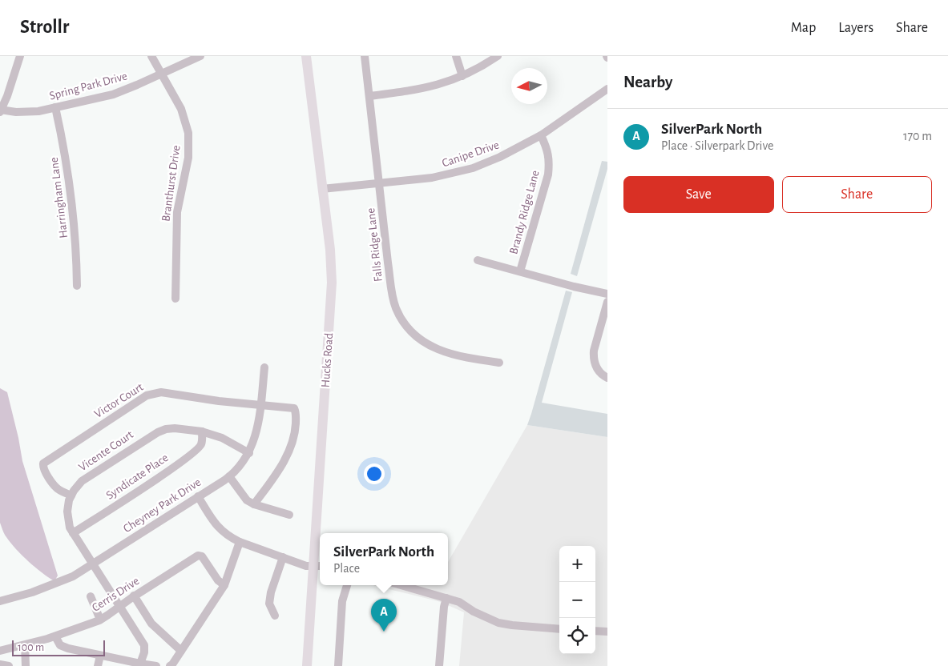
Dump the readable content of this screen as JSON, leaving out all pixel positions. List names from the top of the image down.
{
  "streets": {
    "main road": ["Hucks Road"],
    "street": [
      "Spring Park Drive",
      "Canipe Drive",
      "Branthurst Drive",
      "Harringham Lane",
      "Brandy Ridge Lane",
      "Falls Ridge Lane",
      "Victor Court",
      "Vicente Court",
      "Syndicate Place",
      "Cheyney Park Drive",
      "Cerris Drive"
    ]
  },
  "crossings": [
    ["Spring Park Drive", "Branthurst Drive"],
    ["Spring Park Drive", "Harringham Lane"],
    ["Canipe Drive", "Brandy Ridge Lane"],
    ["Canipe Drive", "Falls Ridge Lane"],
    ["Canipe Drive", "Hucks Road"],
    ["Victor Court", "Vicente Court"],
    ["Victor Court", "Cheyney Park Drive"],
    ["Vicente Court", "Syndicate Place"],
    ["Vicente Court", "Cheyney Park Drive"],
    ["Vicente Court", "Cerris Drive"]
  ],
  "scale_bar": "100 m",
  "north": "left",
  "page": {
    "header": "Strollr",
    "nav": ["Map", "Layers", "Share"],
    "heading": "Nearby",
    "list": [
      {
        "mark": "A",
        "name": "SilverPark North",
        "note": "Place · Silverpark Drive",
        "value": "170 m"
      }
    ],
    "buttons": ["Save", "Share"],
    "popup": ["SilverPark North", "Place"],
    "map_buttons": ["+", "−"],
    "pins": "A",
    "scale": "100 m"
  }
}
